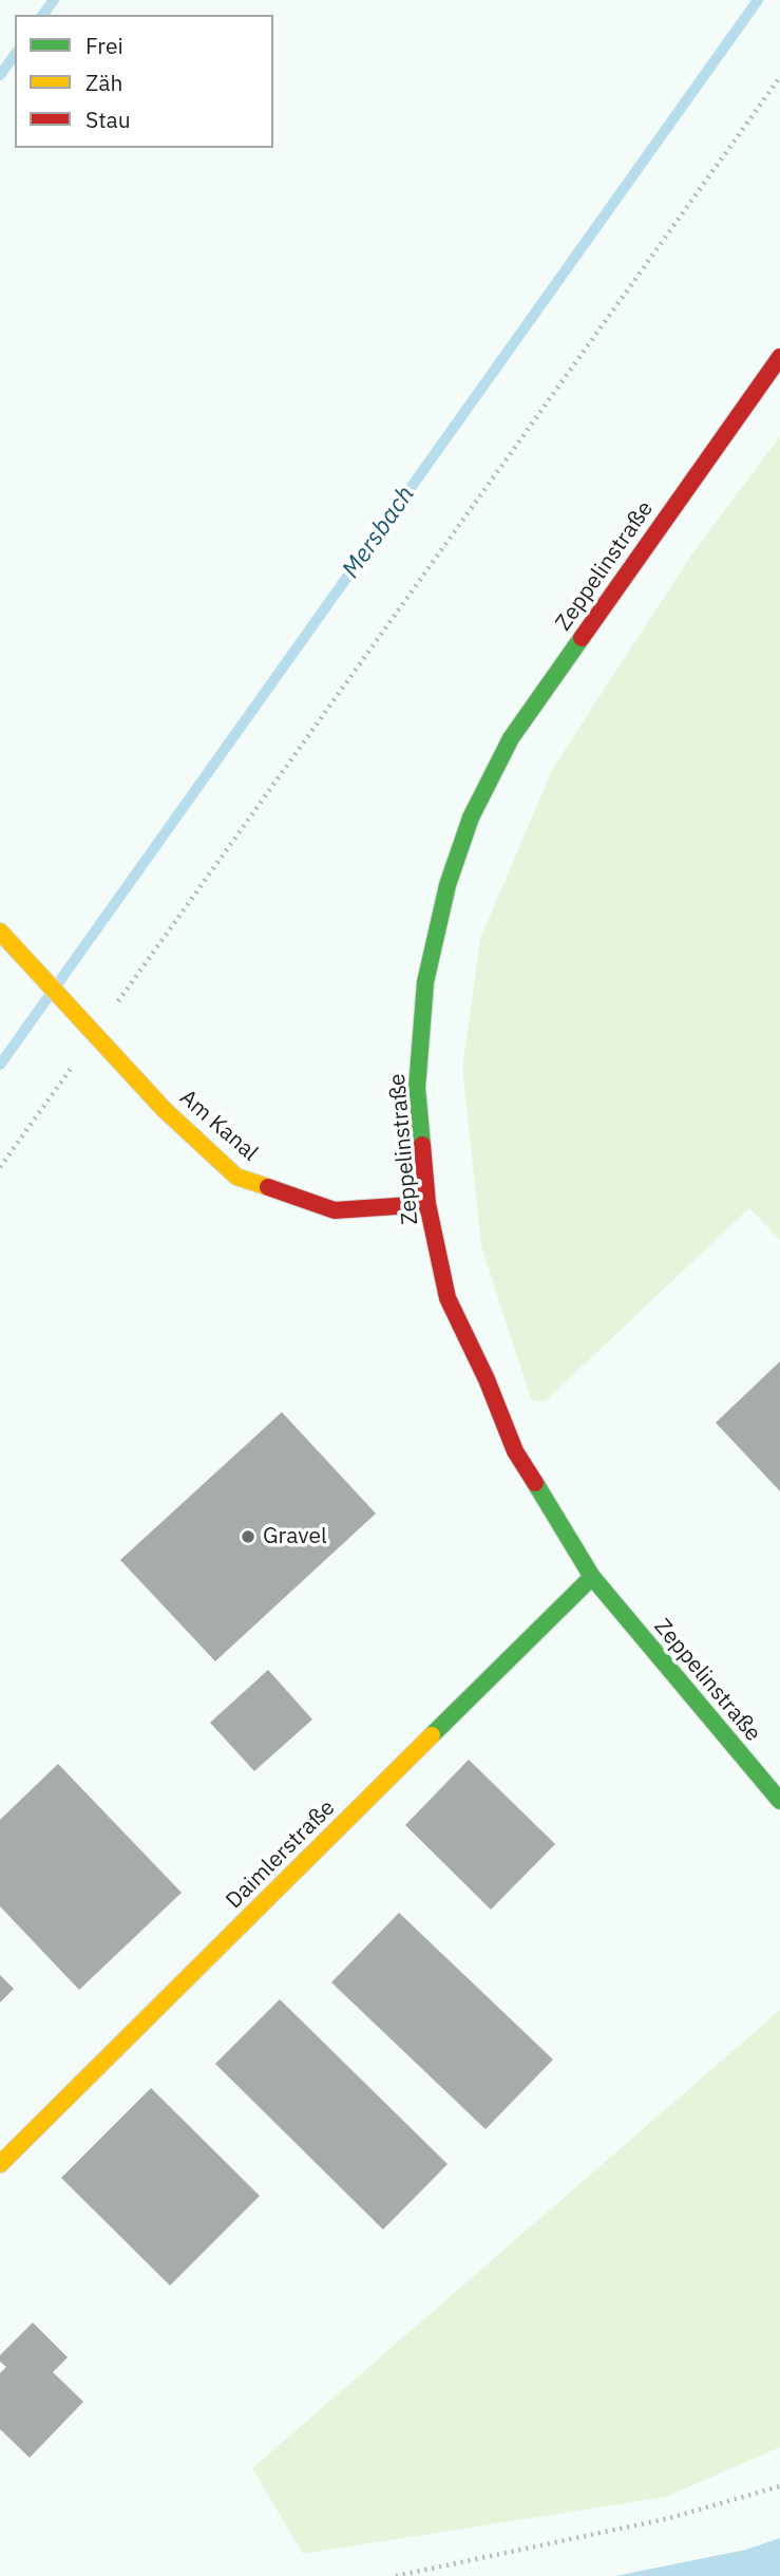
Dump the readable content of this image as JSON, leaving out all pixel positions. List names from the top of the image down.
{
  "streets": {
    "street": ["Zeppelinstraße", "Am Kanal", "Daimlerstraße"]
  },
  "crossings": [
    ["Zeppelinstraße", "Am Kanal"],
    ["Zeppelinstraße", "Daimlerstraße"]
  ],
  "water": ["Mersbach"],
  "places": ["Gravel"],
  "legend": ["Frei", "Zäh", "Stau"]
}
